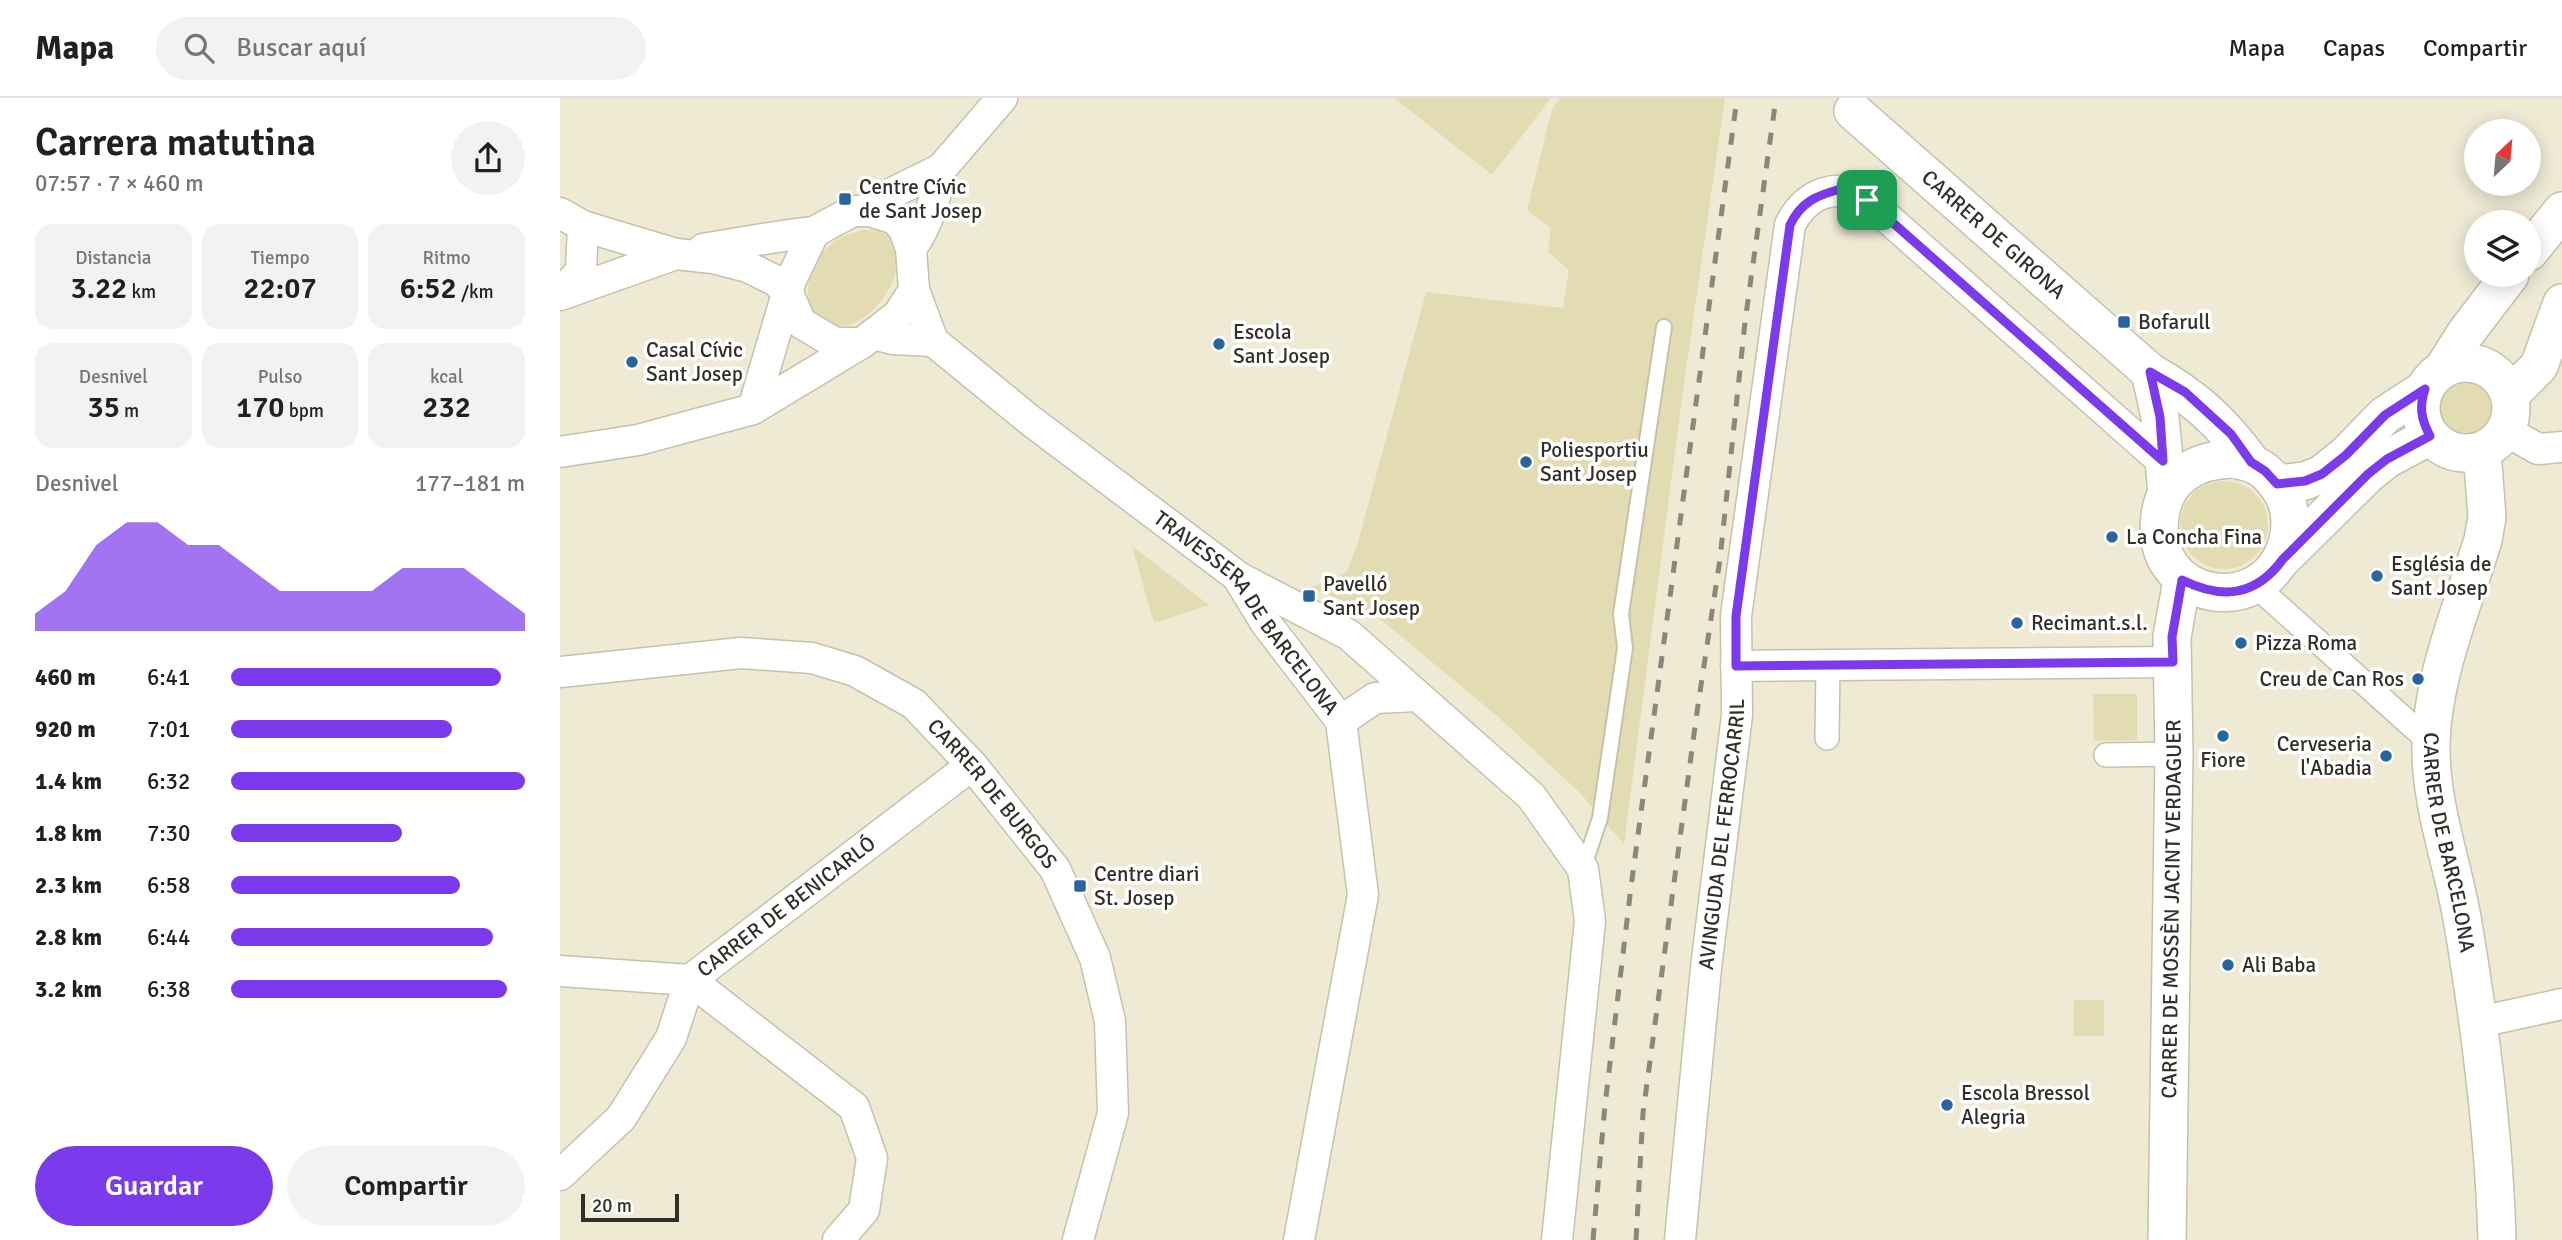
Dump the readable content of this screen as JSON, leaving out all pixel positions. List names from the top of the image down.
{
  "streets": {
    "street": [
      "CARRER DE GIRONA",
      "TRAVESSERA DE BARCELONA",
      "CARRER DE BURGOS",
      "AVINGUDA DEL FERROCARRIL",
      "CARRER DE BARCELONA",
      "CARRER DE BENICARLÓ",
      "CARRER DE MOSSÈN JACINT VERDAGUER"
    ]
  },
  "crossings": [
    ["CARRER DE GIRONA", "AVINGUDA DEL FERROCARRIL"],
    ["CARRER DE GIRONA", "CARRER DE MOSSÈN JACINT VERDAGUER"],
    ["CARRER DE BURGOS", "CARRER DE BENICARLÓ"],
    ["AVINGUDA DEL FERROCARRIL", "CARRER DE MOSSÈN JACINT VERDAGUER"]
  ],
  "places": {
    "transit": [
      "Centre Cívic de Sant Josep",
      "Bofarull",
      "Pavelló Sant Josep",
      "Centre diari St. Josep"
    ],
    "other": [
      "Escola Sant Josep",
      "Casal Cívic Sant Josep",
      "Poliesportiu Sant Josep",
      "La Concha Fina",
      "Església de Sant Josep",
      "Recimant.s.l.",
      "Pizza Roma",
      "Creu de Can Ros",
      "Fiore",
      "Cerveseria l'Abadia",
      "Ali Baba",
      "Escola Bressol Alegria"
    ]
  },
  "scale_bar": "20 m",
  "north": "top right",
  "page": {
    "header": "Mapa",
    "search": "Buscar aquí",
    "nav": ["Mapa", "Capas", "Compartir"],
    "heading": ["Carrera matutina", "07:57 · 7 × 460 m"],
    "stats": [
      ["Distancia", "3.22 km"],
      ["Tiempo", "22:07"],
      ["Ritmo", "6:52 /km"],
      ["Desnivel", "35 m"],
      ["Pulso", "170 bpm"],
      ["kcal", "232"]
    ],
    "chart": ["Desnivel", "177–181 m"],
    "list": [
      {
        "name": "460 m",
        "note": "6:41"
      },
      {
        "name": "920 m",
        "note": "7:01"
      },
      {
        "name": "1.4 km",
        "note": "6:32"
      },
      {
        "name": "1.8 km",
        "note": "7:30"
      },
      {
        "name": "2.3 km",
        "note": "6:58"
      },
      {
        "name": "2.8 km",
        "note": "6:44"
      },
      {
        "name": "3.2 km",
        "note": "6:38"
      }
    ],
    "buttons": ["Guardar", "Compartir"],
    "scale": "20 m"
  }
}
